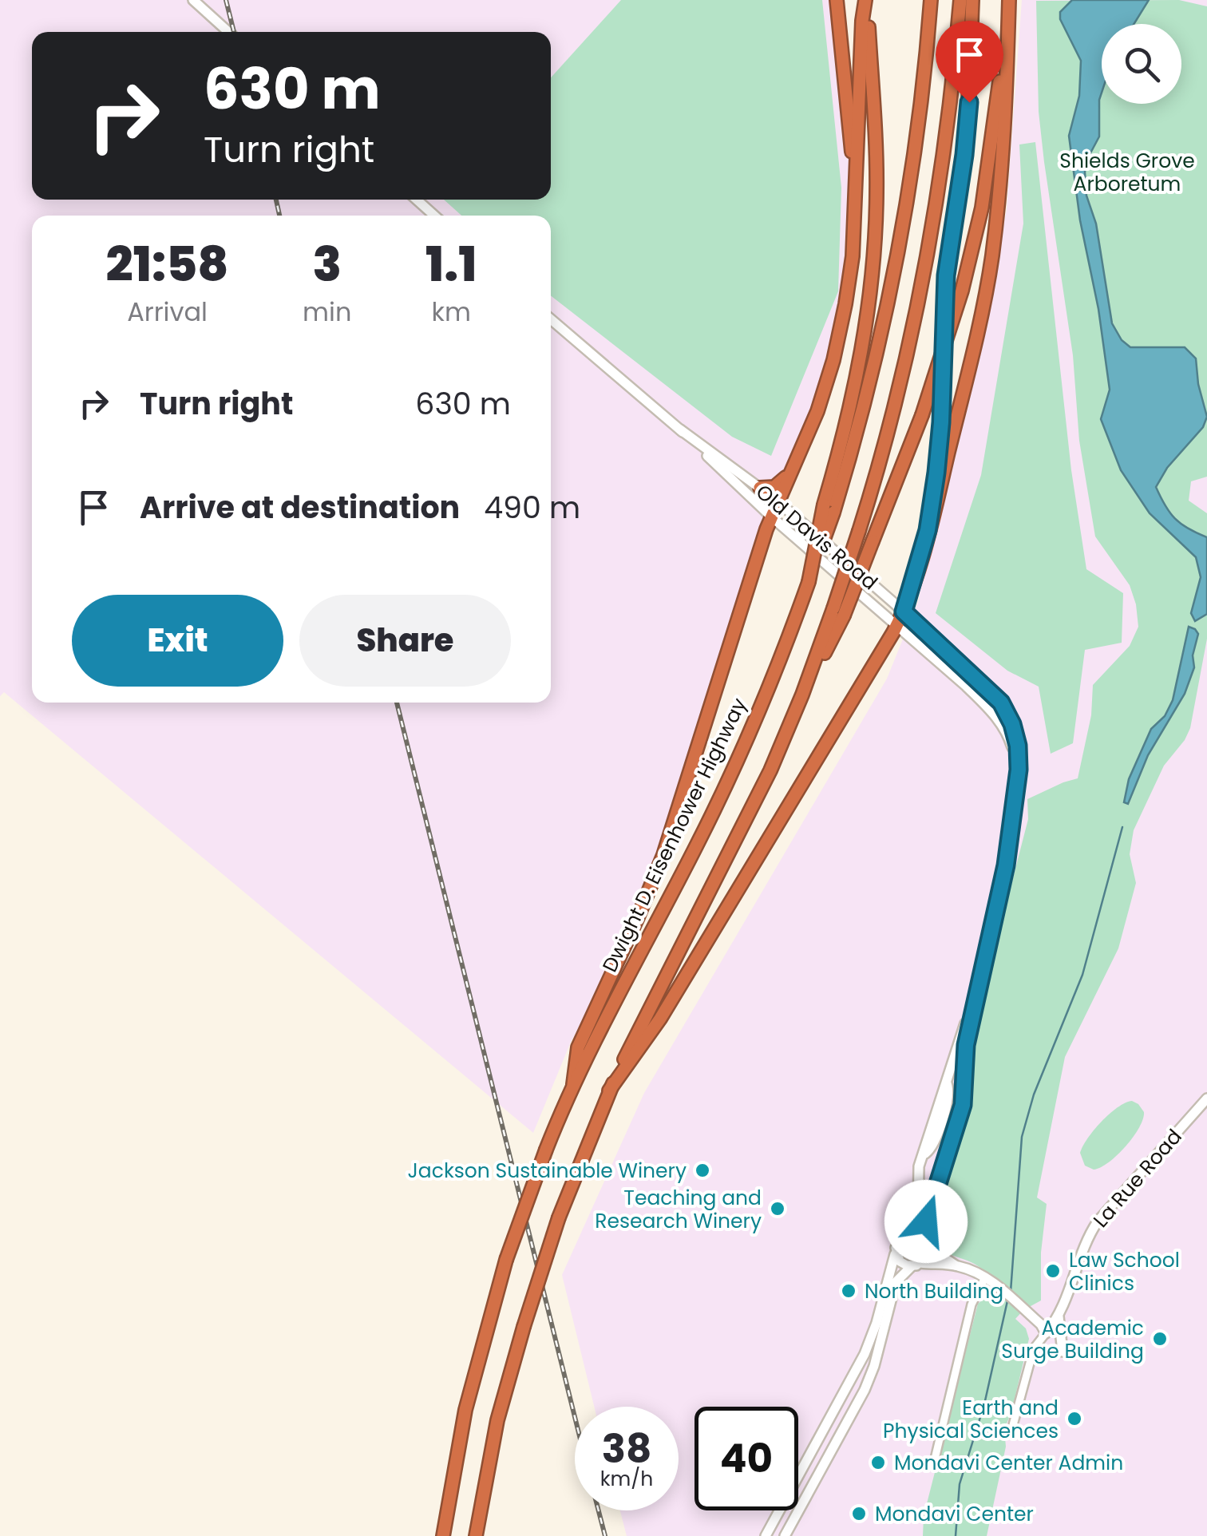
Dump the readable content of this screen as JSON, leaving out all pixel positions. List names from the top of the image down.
{
  "streets": {
    "highway": ["Dwight D. Eisenhower Highway"],
    "street": ["Old Davis Road", "La Rue Road"]
  },
  "parks": ["Shields Grove Arboretum"],
  "places": [
    "Jackson Sustainable Winery",
    "Teaching and Research Winery",
    "Law School Clinics",
    "North Building",
    "Academic Surge Building",
    "Earth and Physical Sciences",
    "Mondavi Center Admin",
    "Mondavi Center"
  ],
  "page": {
    "turn": ["630 m", "Turn right"],
    "eta": [
      "21:58",
      "Arrival",
      "3",
      "min",
      "1.1",
      "km"
    ],
    "list": [
      {
        "name": "Turn right",
        "value": "630 m"
      },
      {
        "name": "Arrive at destination",
        "value": "490 m"
      }
    ],
    "buttons": ["Exit", "Share"],
    "speed": "38 km/h",
    "limit": "40"
  }
}
